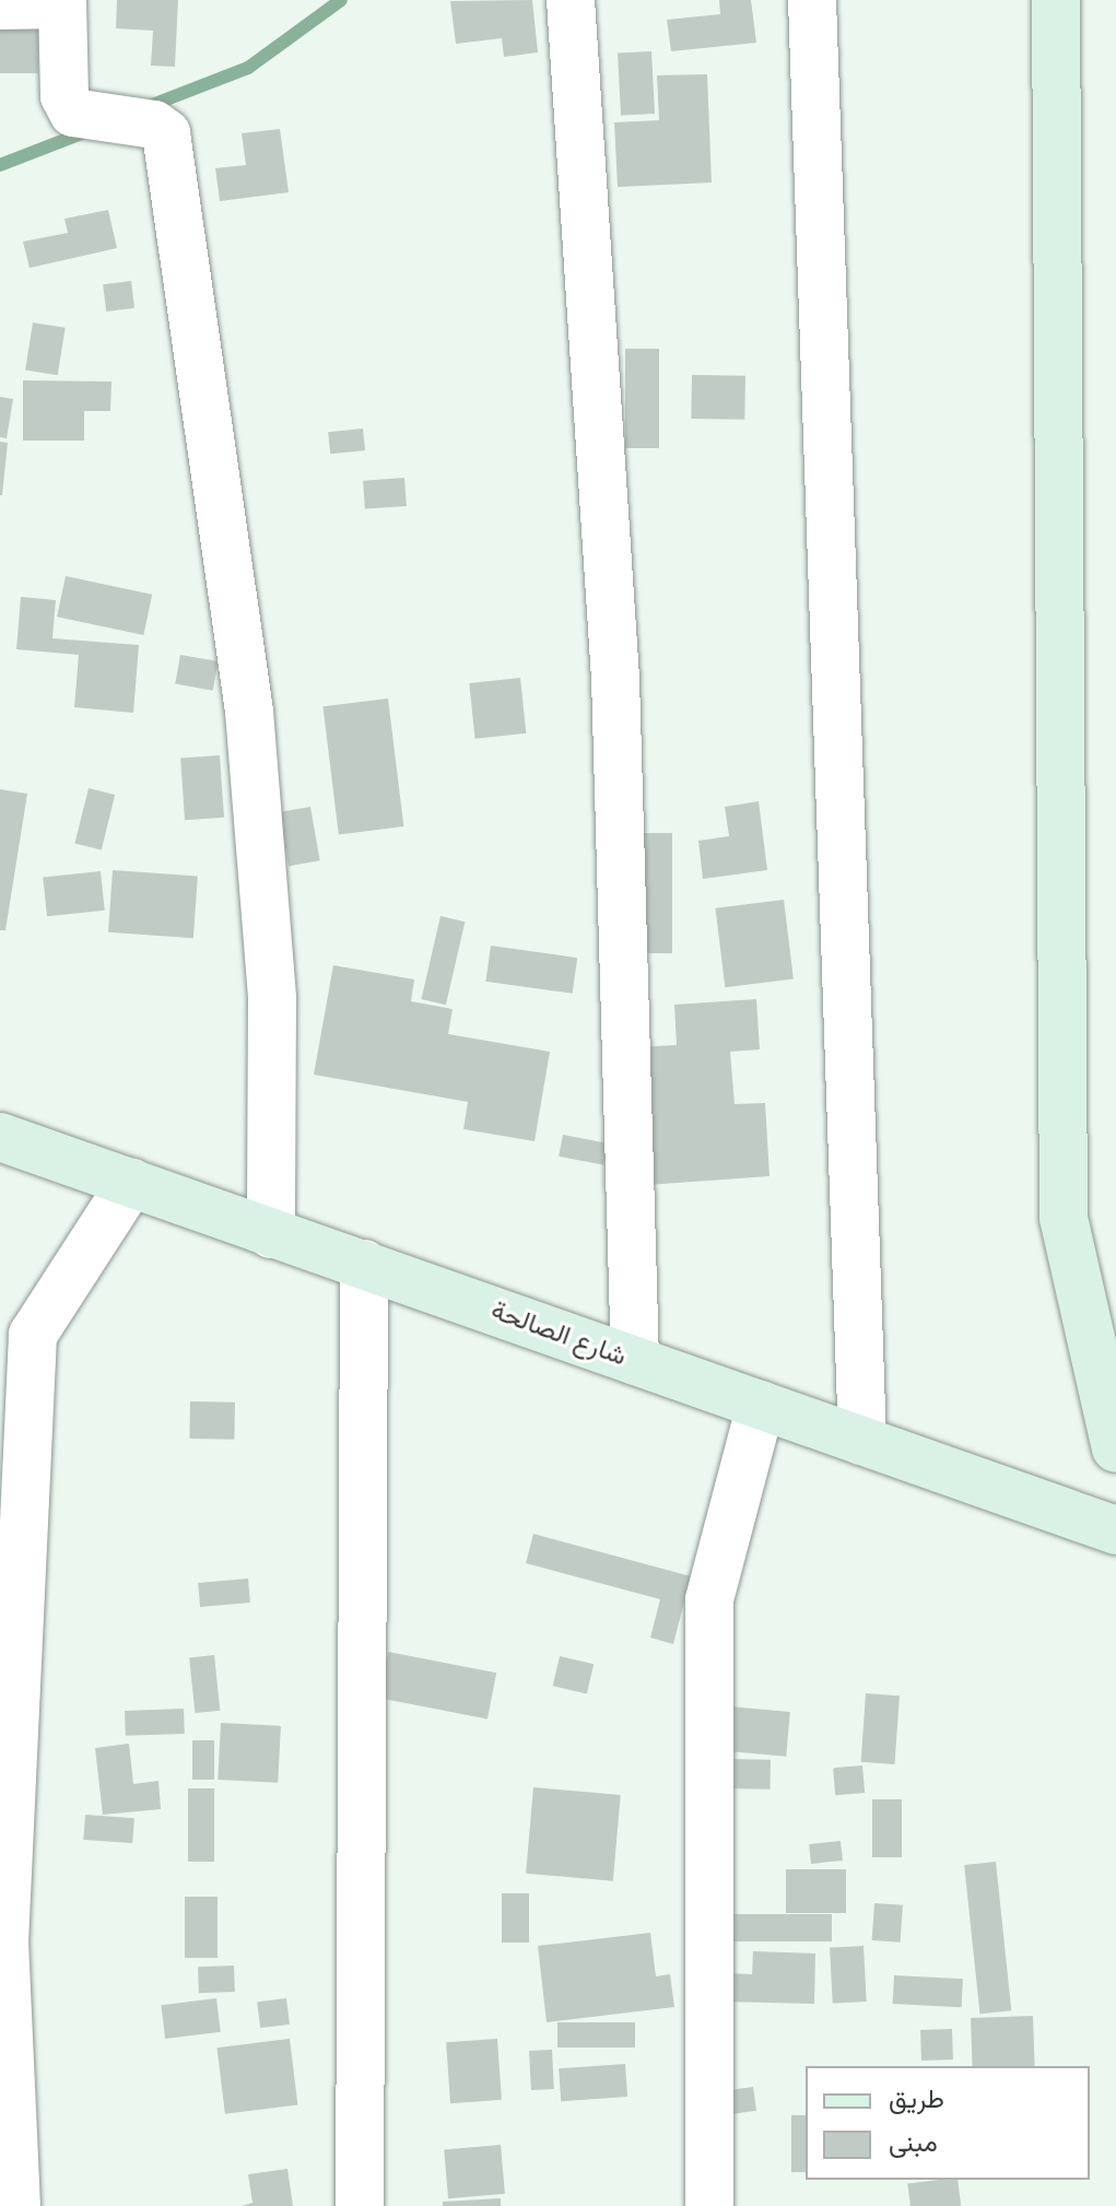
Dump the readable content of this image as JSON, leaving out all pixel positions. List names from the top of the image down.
{
  "streets": {
    "street": ["شارع الصالحة"]
  },
  "legend": ["طريق", "مبنى"]
}
